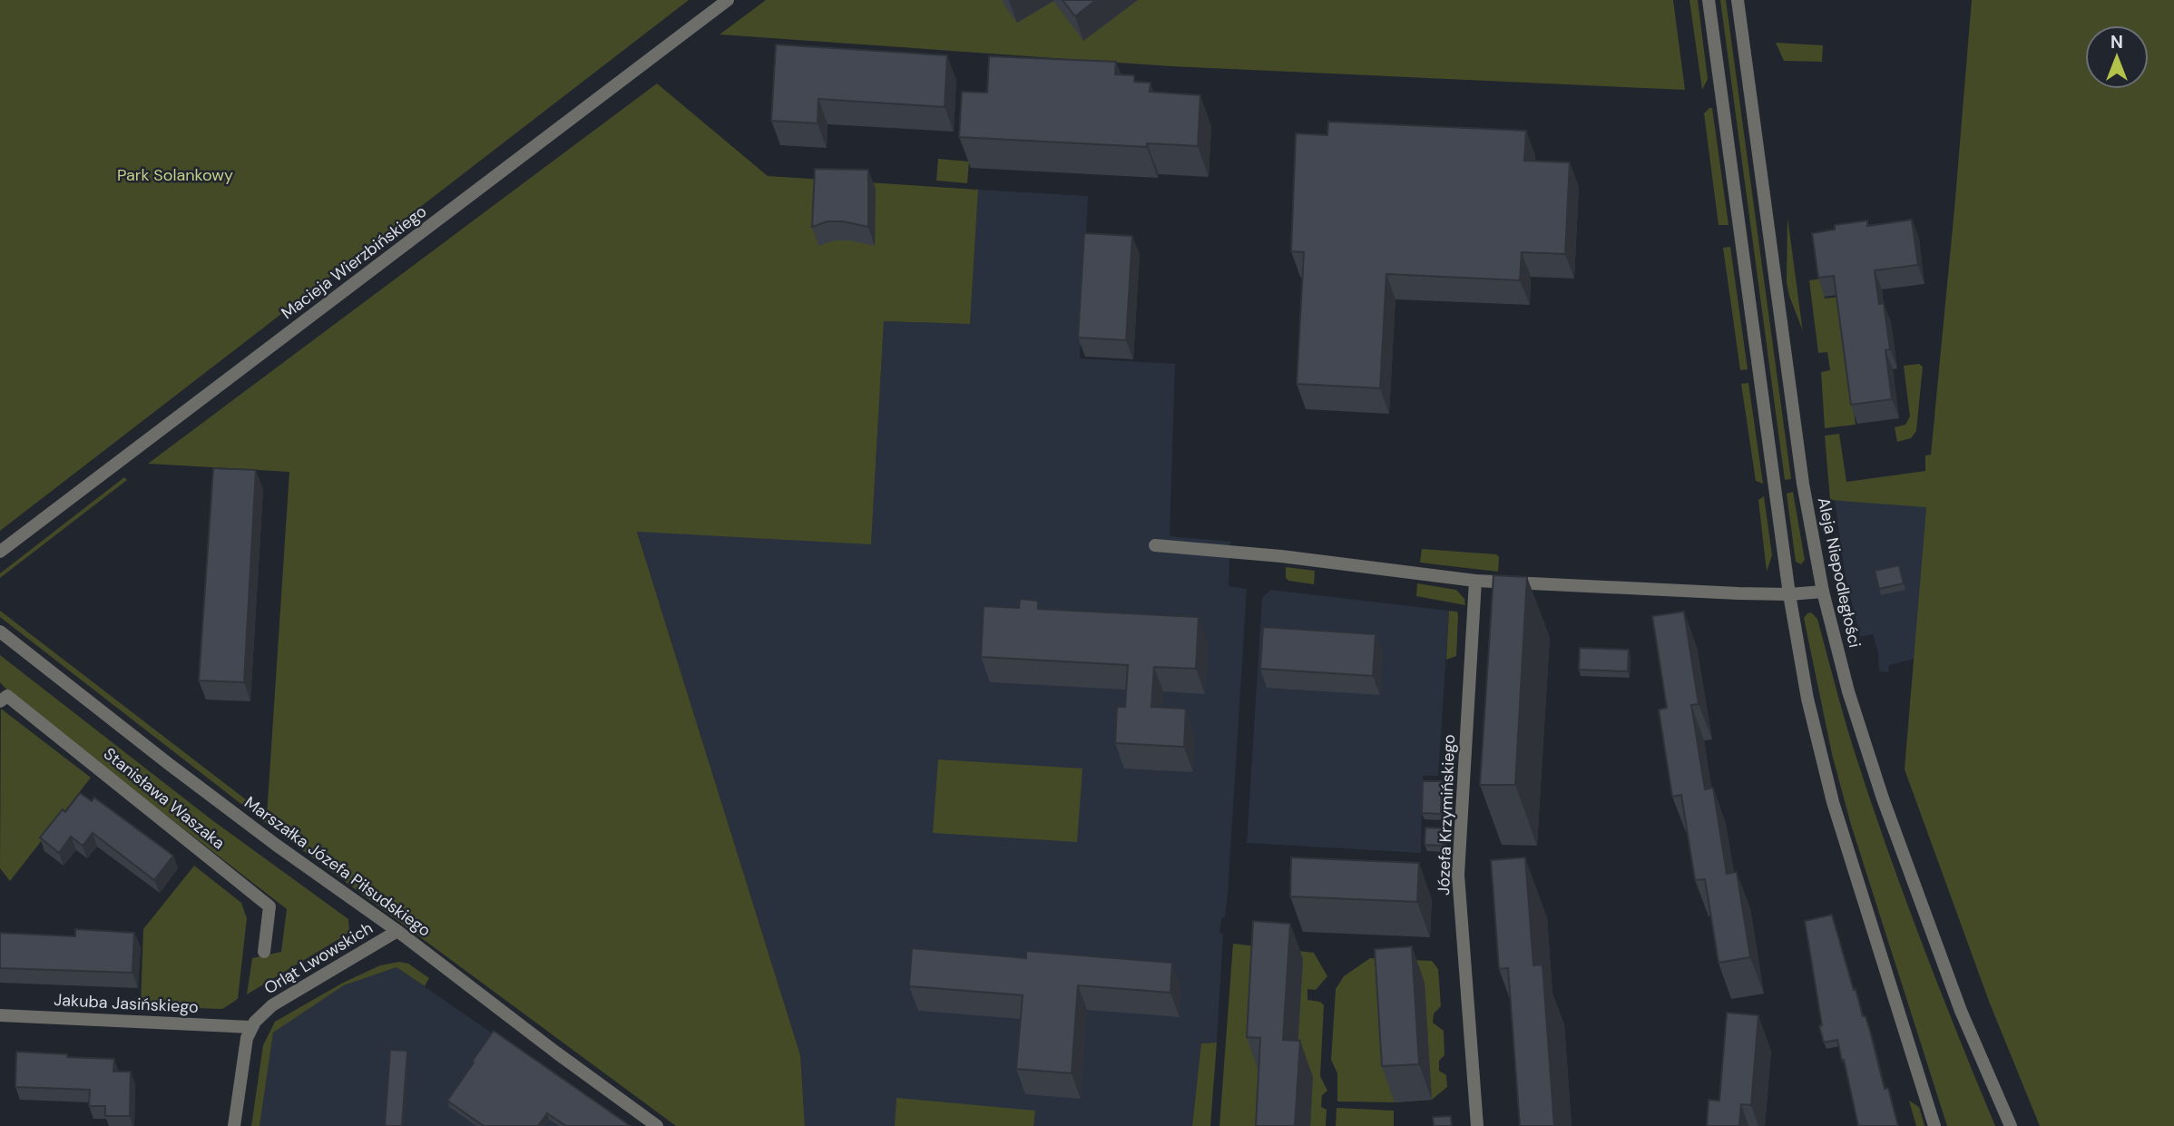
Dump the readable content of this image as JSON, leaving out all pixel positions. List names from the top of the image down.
{
  "streets": {
    "street": [
      "Macieja Wierzbińskiego",
      "Aleja Niepodległości",
      "Stanisława Waszaka",
      "Józefa Krzymińskiego",
      "Marszałka Józefa Piłsudskiego",
      "Orląt Lwowskich",
      "Jakuba Jasińskiego"
    ]
  },
  "crossings": [
    ["Marszałka Józefa Piłsudskiego", "Orląt Lwowskich"],
    ["Orląt Lwowskich", "Jakuba Jasińskiego"]
  ],
  "parks": ["Park Solankowy"],
  "north": "top"
}
